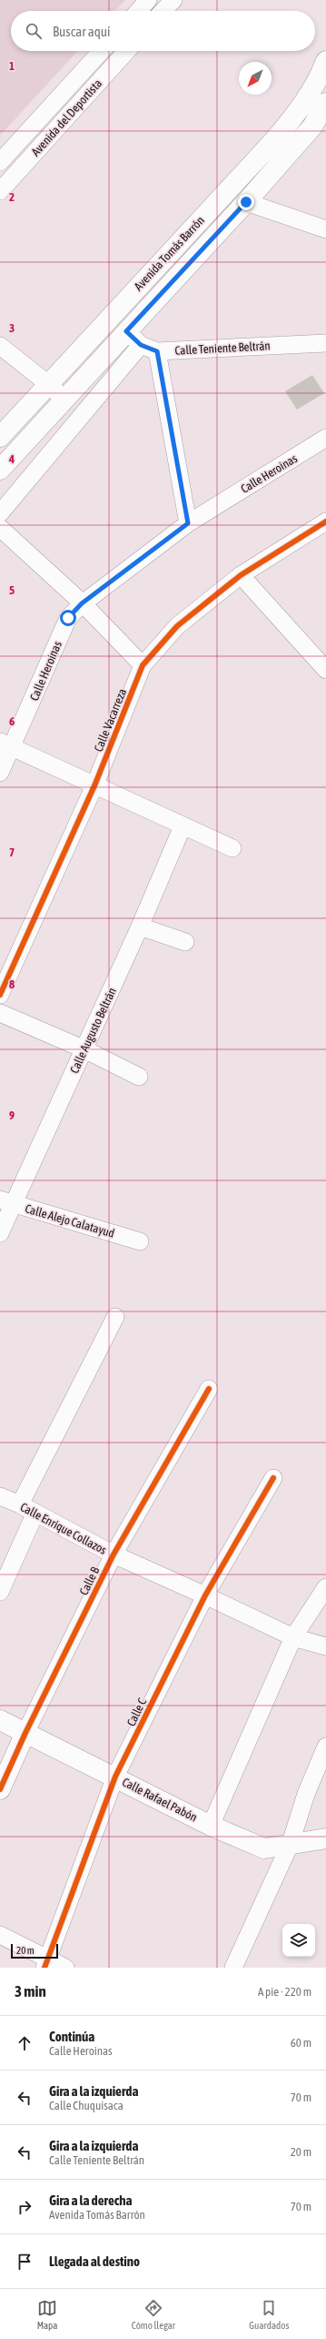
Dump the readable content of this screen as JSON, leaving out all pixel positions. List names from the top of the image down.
{
  "streets": {
    "main road": ["Avenida Tomás Barrón", "Calle B", "Calle Rafael Pabón"],
    "street": [
      "Avenida del Deportista",
      "Calle Teniente Beltrán",
      "Calle Heroinas",
      "Calle Vacarreza",
      "Calle Augusto Beltrán",
      "Calle Alejo Calatayud",
      "Calle Enrique Collazos",
      "Calle C"
    ]
  },
  "crossings": [
    ["Avenida Tomás Barrón", "Calle Teniente Beltrán"],
    ["Calle Augusto Beltrán", "Calle Alejo Calatayud"],
    ["Calle Enrique Collazos", "Calle B"],
    ["Calle Enrique Collazos", "Calle C"],
    ["Calle B", "Calle Rafael Pabón"],
    ["Calle C", "Calle Rafael Pabón"]
  ],
  "scale_bar": "20 m",
  "north": "bottom left",
  "page": {
    "search": "Buscar aquí",
    "scale": "20 m",
    "heading": ["3 min", "A pie · 220 m"],
    "list": [
      ["Continúa", "Calle Heroinas", "60 m"],
      ["Gira a la izquierda", "Calle Chuquisaca", "70 m"],
      ["Gira a la izquierda", "Calle Teniente Beltrán", "20 m"],
      ["Gira a la derecha", "Avenida Tomás Barrón", "70 m"],
      "Llegada al destino"
    ],
    "nav": ["Mapa", "Cómo llegar", "Guardados"]
  },
  "grid": {
    "rows": [
      "1",
      "2",
      "3",
      "4",
      "5",
      "6",
      "7",
      "8",
      "9"
    ]
  }
}
